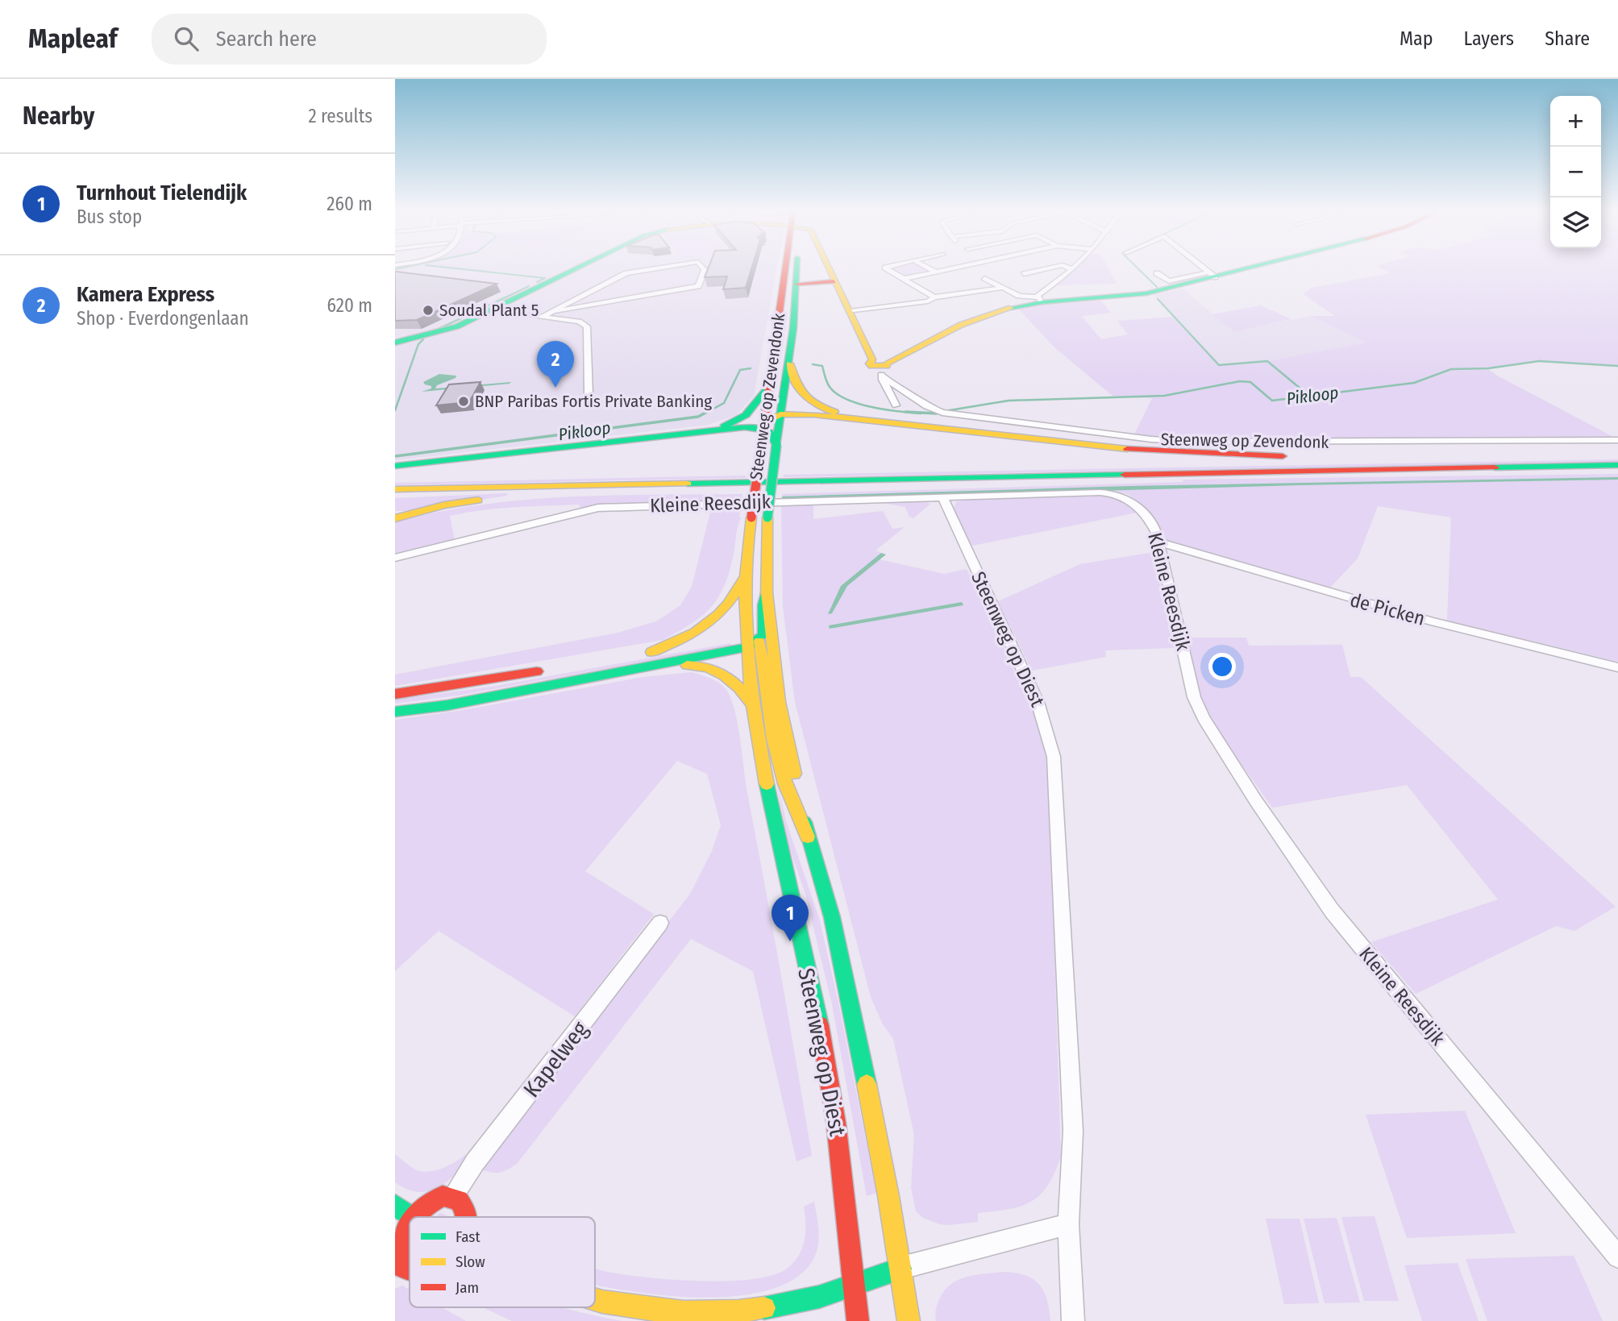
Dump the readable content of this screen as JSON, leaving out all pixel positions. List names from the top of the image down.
{
  "streets": {
    "main road": ["Steenweg op Zevendonk", "Steenweg op Diest"],
    "street": ["Kleine Reesdijk", "de Picken", "Kapelweg"]
  },
  "crossings": [
    ["Steenweg op Zevendonk", "Steenweg op Diest"],
    ["Kleine Reesdijk", "de Picken"],
    ["Kleine Reesdijk", "Steenweg op Diest"]
  ],
  "water": ["Pikloop"],
  "places": ["Soudal Plant 5", "BNP Paribas Fortis Private Banking"],
  "legend": ["Fast", "Slow", "Jam"],
  "page": {
    "header": "Mapleaf",
    "search": "Search here",
    "nav": ["Map", "Layers", "Share"],
    "heading": ["Nearby", "2 results"],
    "map_buttons": ["+", "−"],
    "list": [
      {
        "mark": "1",
        "name": "Turnhout Tielendijk",
        "note": "Bus stop",
        "value": "260 m"
      },
      {
        "mark": "2",
        "name": "Kamera Express",
        "note": "Shop · Everdongenlaan",
        "value": "620 m"
      }
    ],
    "pins": ["2", "1"]
  }
}
